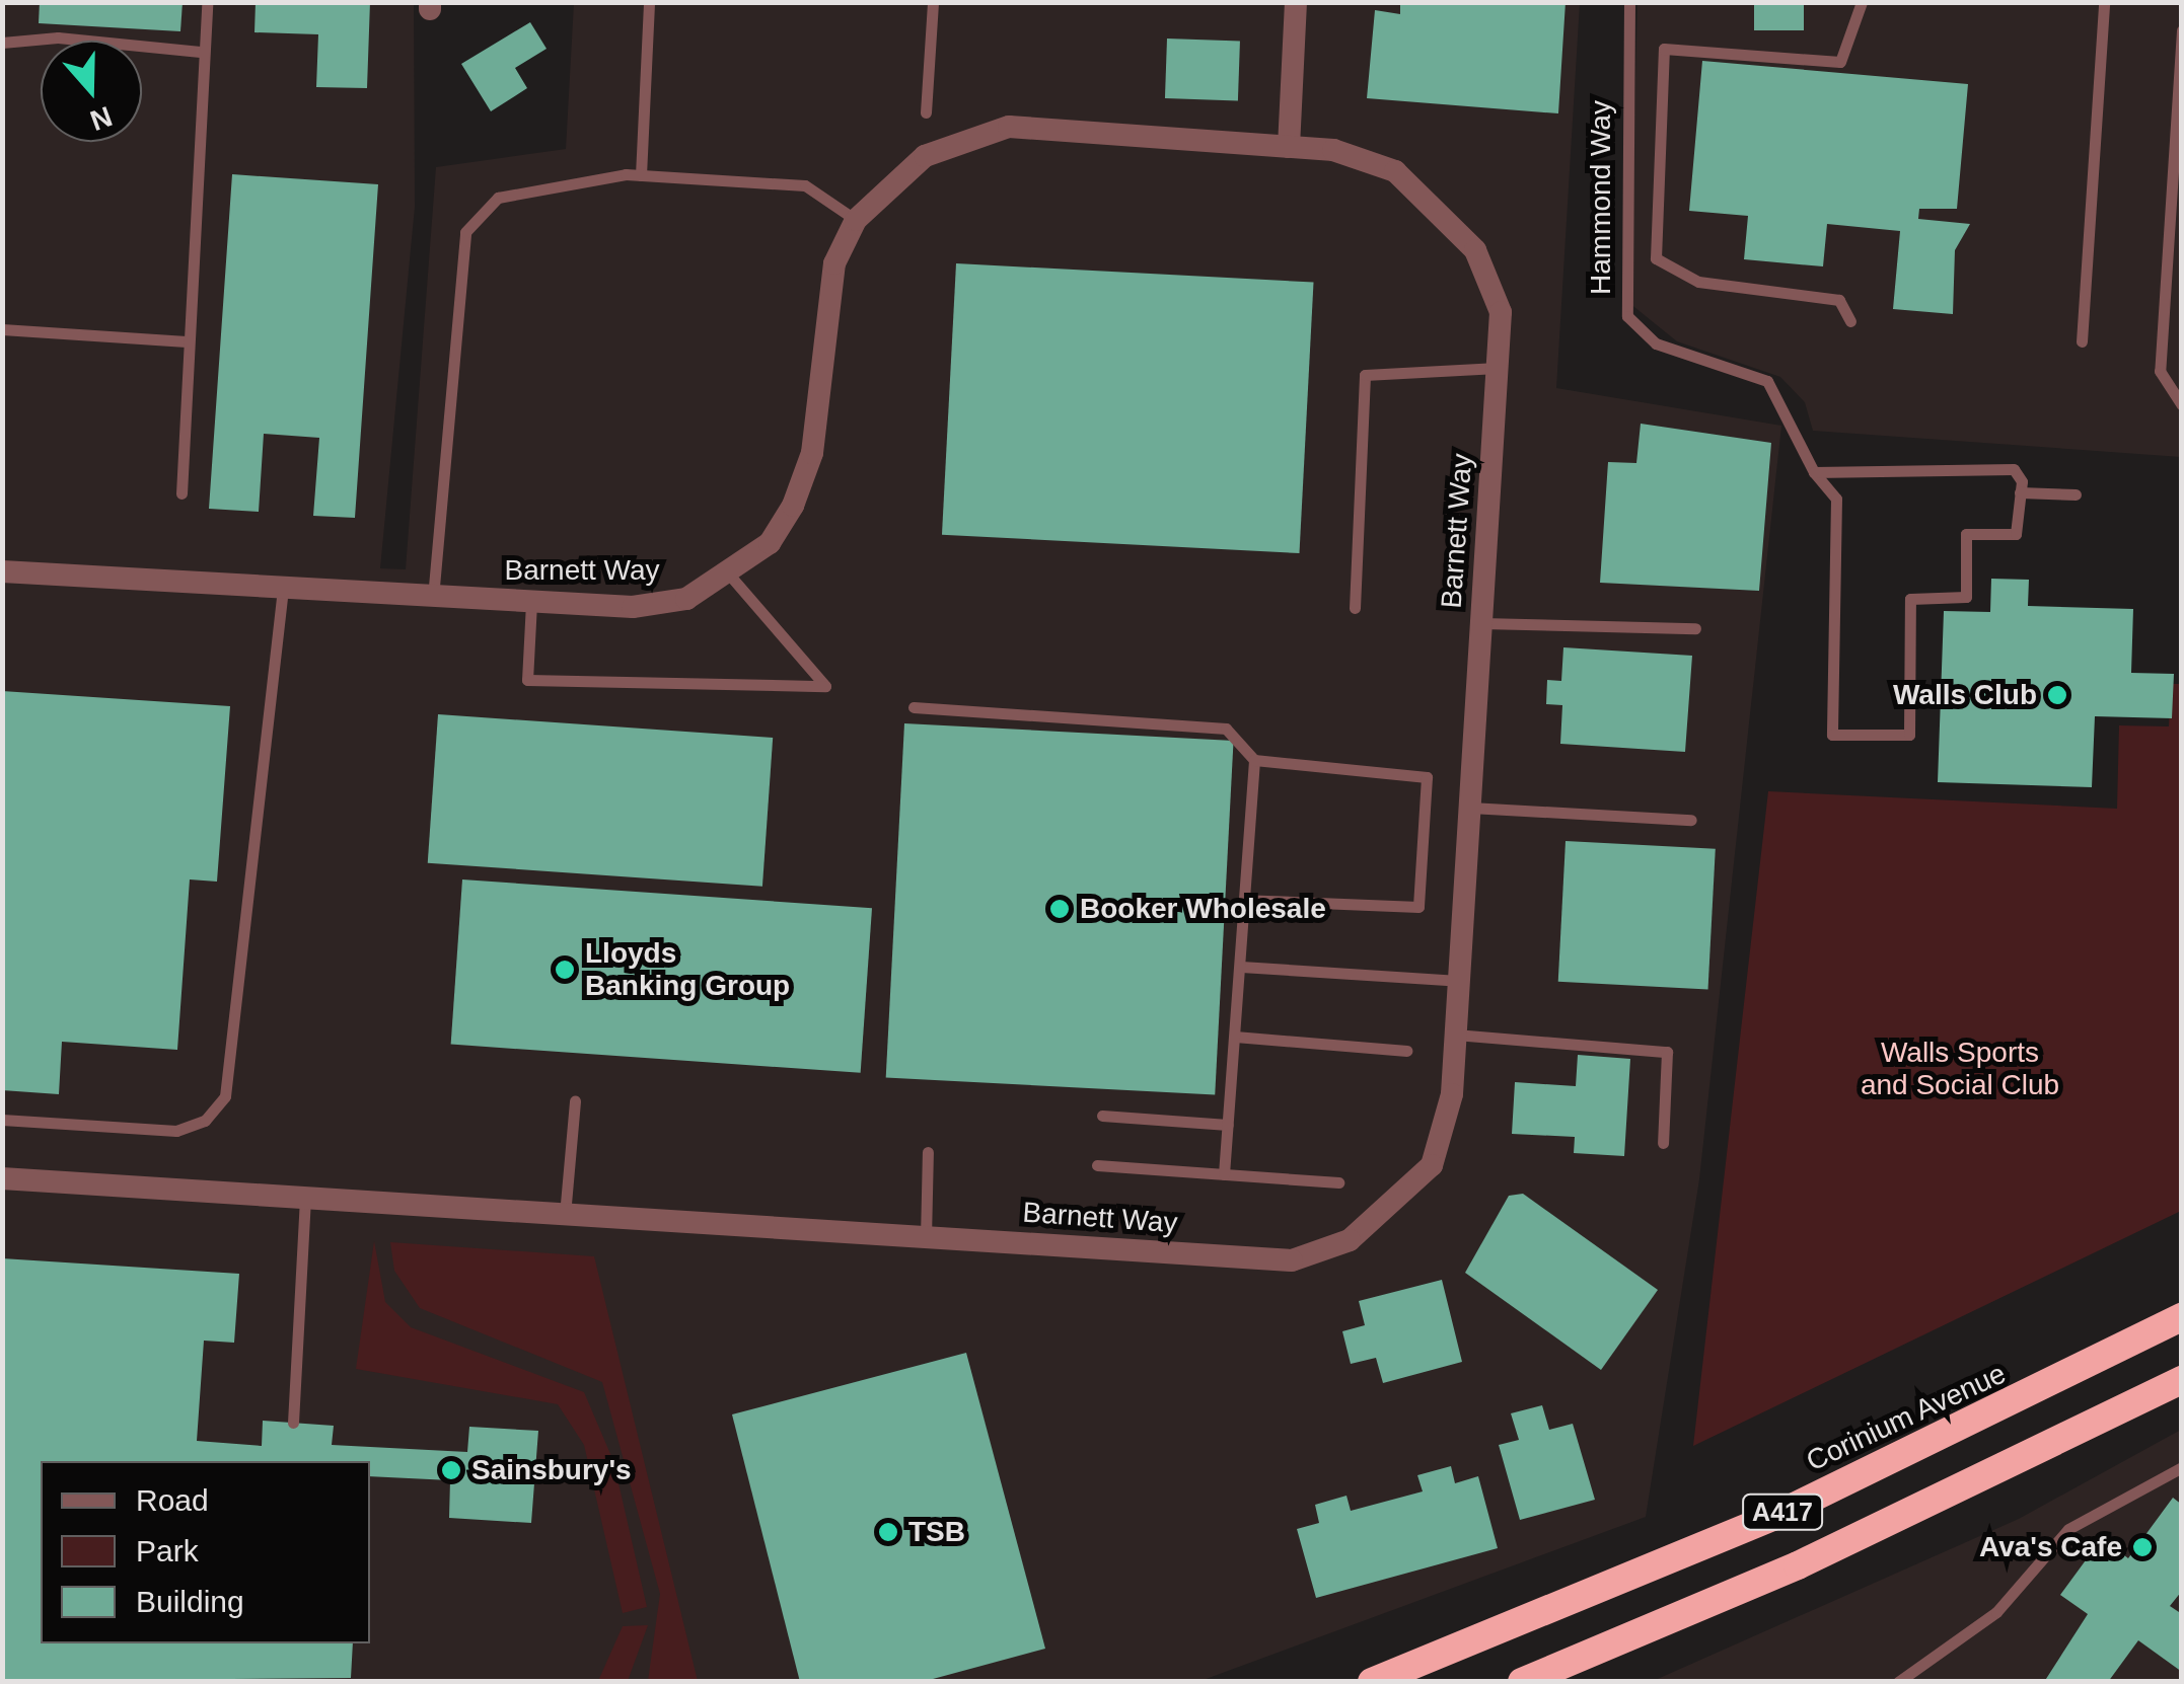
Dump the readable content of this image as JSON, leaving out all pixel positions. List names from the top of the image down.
{
  "streets": {
    "highway": ["Corinium Avenue", "A417"],
    "street": ["Barnett Way"],
    "lane": ["Hammond Way"]
  },
  "parks": ["Walls Sports and Social Club"],
  "places": [
    "Walls Club",
    "Booker Wholesale",
    "Lloyds Banking Group",
    "Sainsbury's",
    "TSB",
    "Ava's Cafe"
  ],
  "legend": ["Road", "Park", "Building"],
  "north": "bottom"
}
